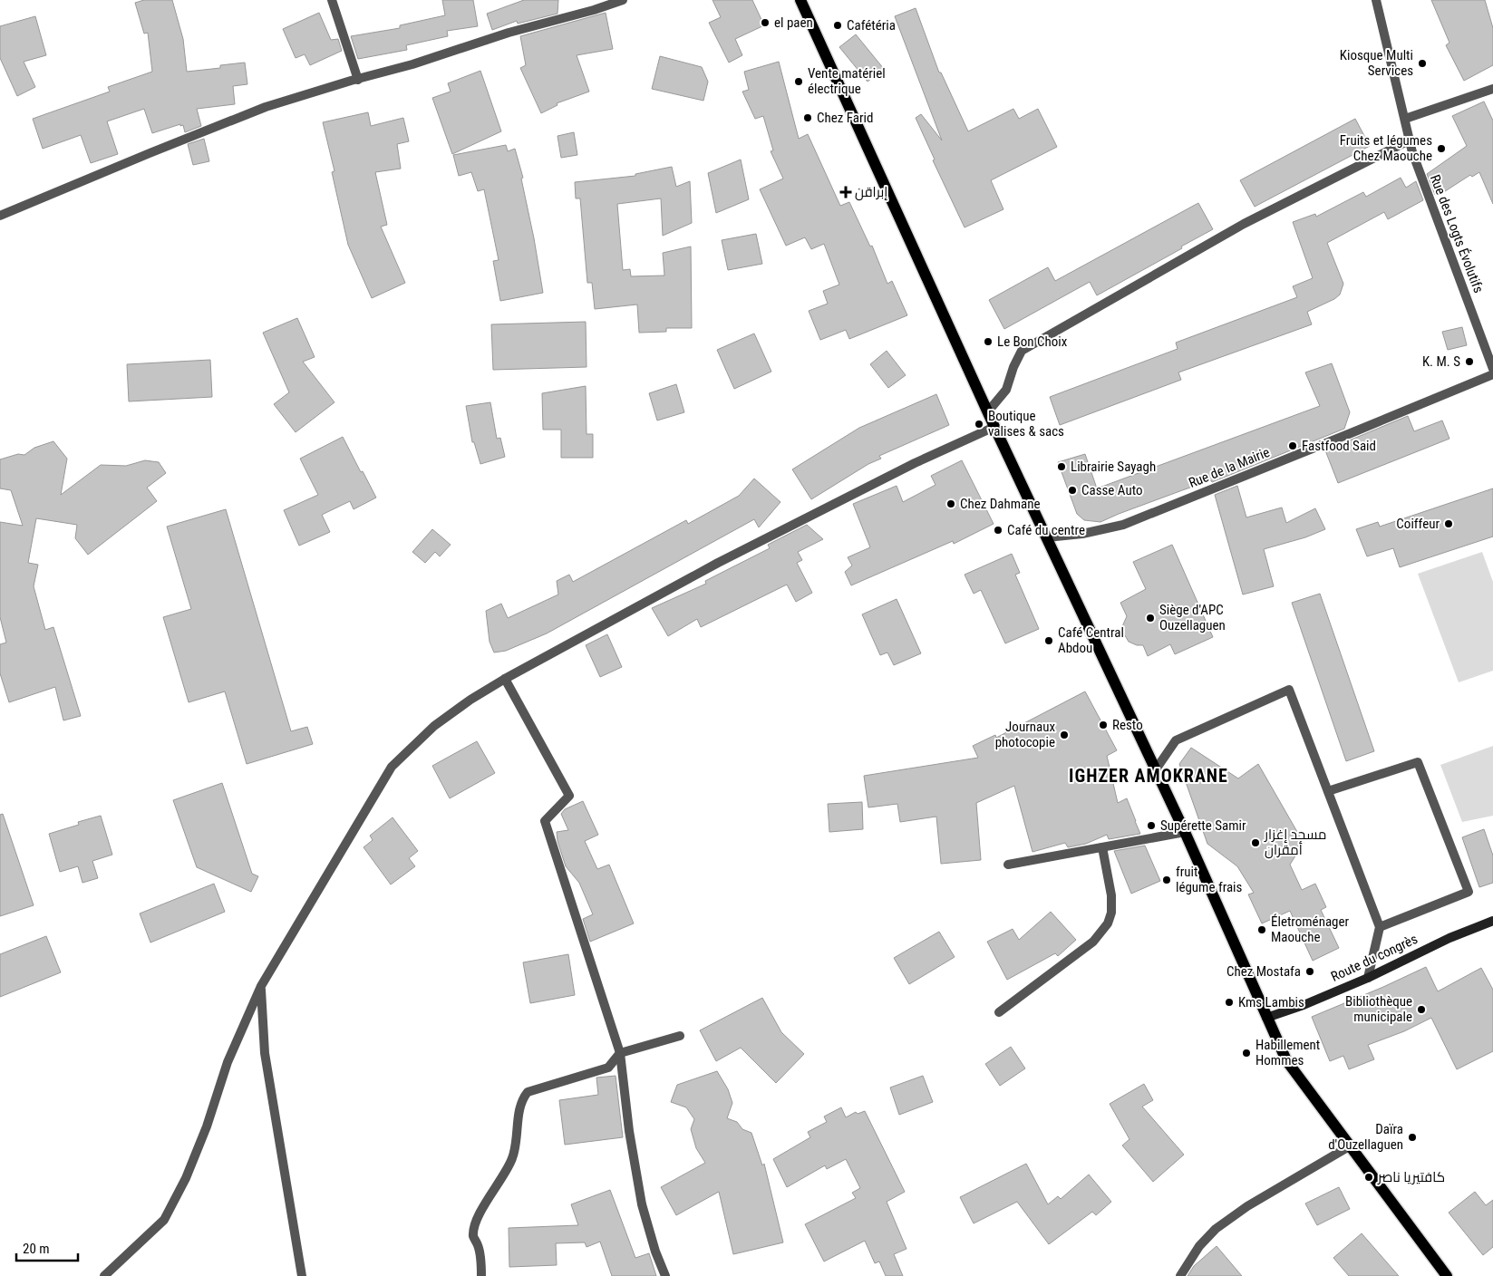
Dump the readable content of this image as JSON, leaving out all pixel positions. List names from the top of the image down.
{
  "streets": {
    "main road": ["Route du congrès"],
    "street": ["Rue des Logts Évolutifs", "Rue de la Mairie"]
  },
  "districts": ["IGHZER AMOKRANE"],
  "places": {
    "other": [
      "el paen",
      "Cafétéria",
      "Kiosque Multi Services",
      "Vente matériel électrique",
      "Chez Farid",
      "Fruits et légumes Chez Maouche",
      "Le Bon Choix",
      "K. M. S",
      "Boutique valises & sacs",
      "Fastfood Said",
      "Librairie Sayagh",
      "Casse Auto",
      "Chez Dahmane",
      "Coiffeur",
      "Café du centre",
      "Siège d'APC Ouzellaguen",
      "Café Central Abdou",
      "Resto",
      "Journaux photocopie",
      "Supérette Samir",
      "مسجد إغزار أمقران",
      "fruit légume frais",
      "Életroménager Maouche",
      "Chez Mostafa",
      "Kms Lambis",
      "Bibliothèque municipale",
      "Habillement Hommes",
      "Daïra d'Ouzellaguen",
      "كافتيريا ناصر"
    ],
    "health": ["إبراقن"]
  },
  "scale_bar": "20 m"
}
